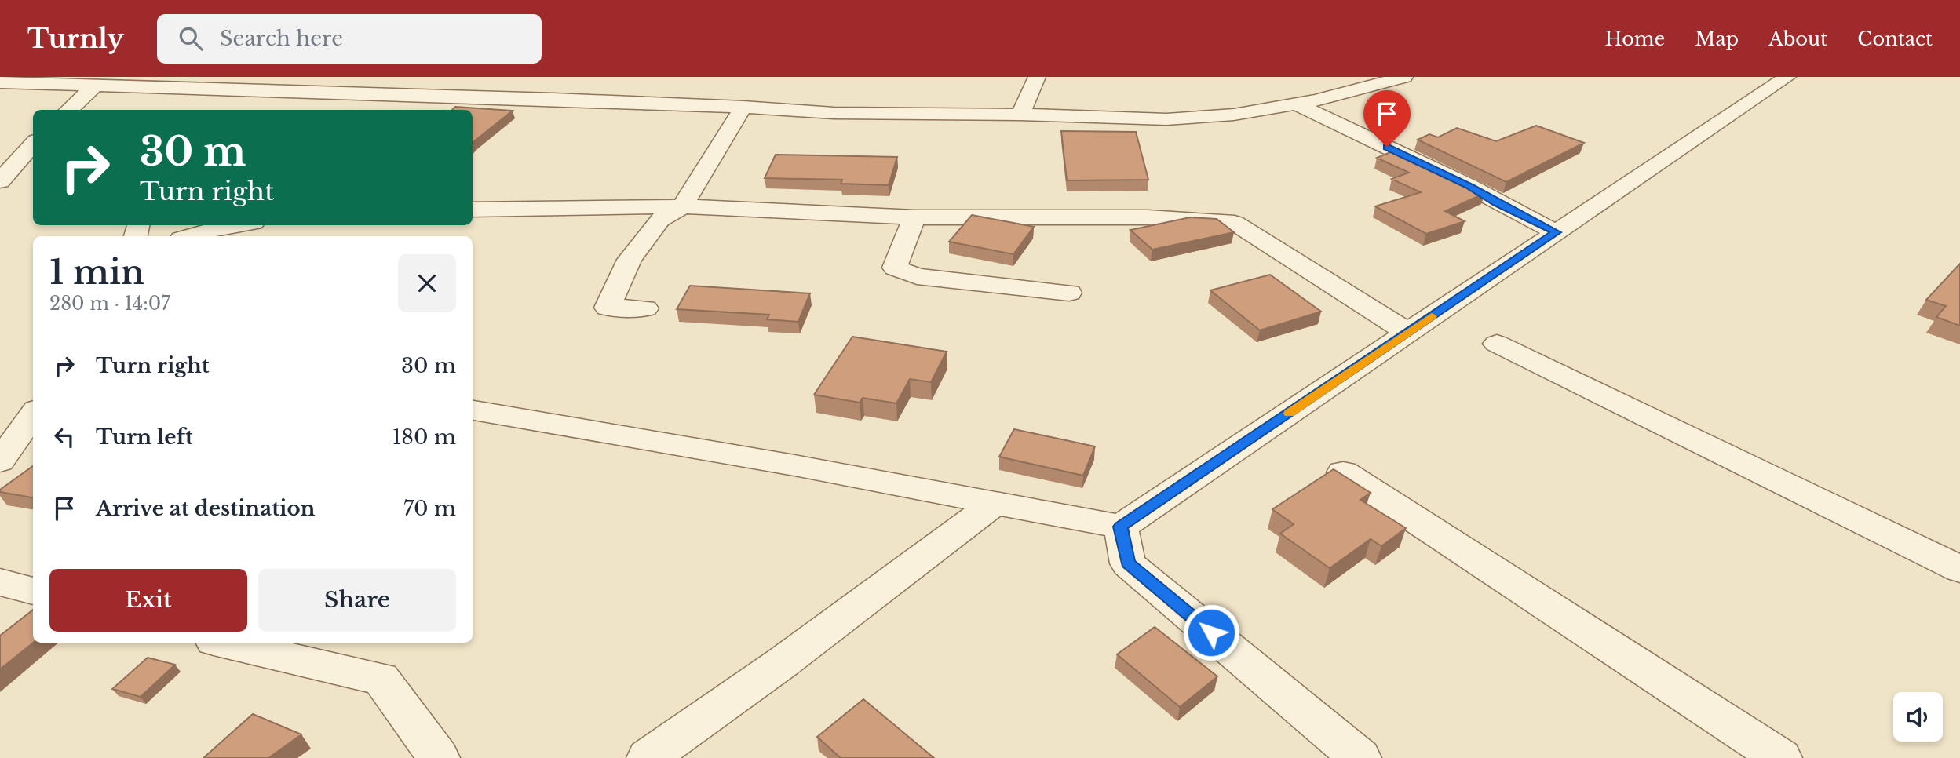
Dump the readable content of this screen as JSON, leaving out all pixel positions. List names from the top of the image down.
{
  "page": {
    "header": "Turnly",
    "search": "Search here",
    "nav": [
      "Home",
      "Map",
      "About",
      "Contact"
    ],
    "turn": ["30 m", "Turn right"],
    "heading": ["1 min", "280 m · 14:07"],
    "list": [
      {
        "name": "Turn right",
        "value": "30 m"
      },
      {
        "name": "Turn left",
        "value": "180 m"
      },
      {
        "name": "Arrive at destination",
        "value": "70 m"
      }
    ],
    "buttons": ["Exit", "Share"]
  }
}
